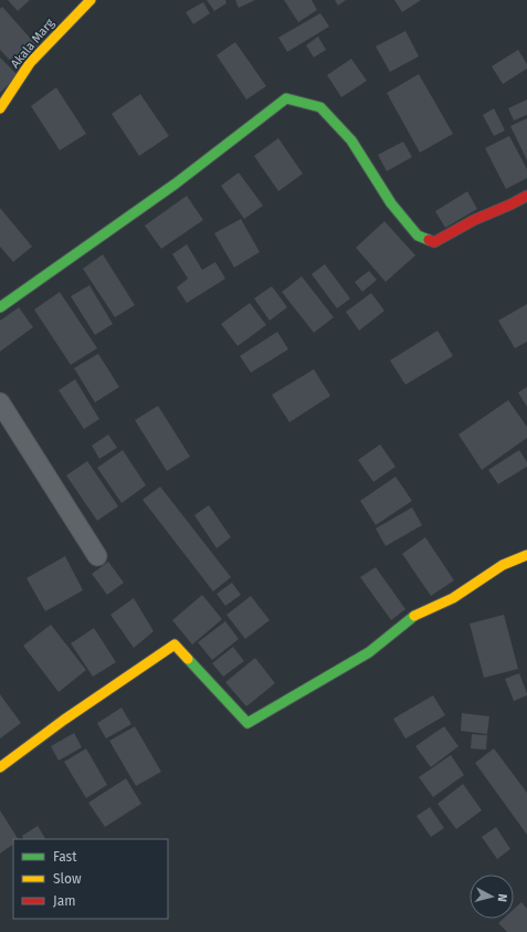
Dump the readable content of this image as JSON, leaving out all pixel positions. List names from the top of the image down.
{
  "streets": {
    "street": ["Akala Marg"]
  },
  "legend": ["Fast", "Slow", "Jam"],
  "north": "right"
}
